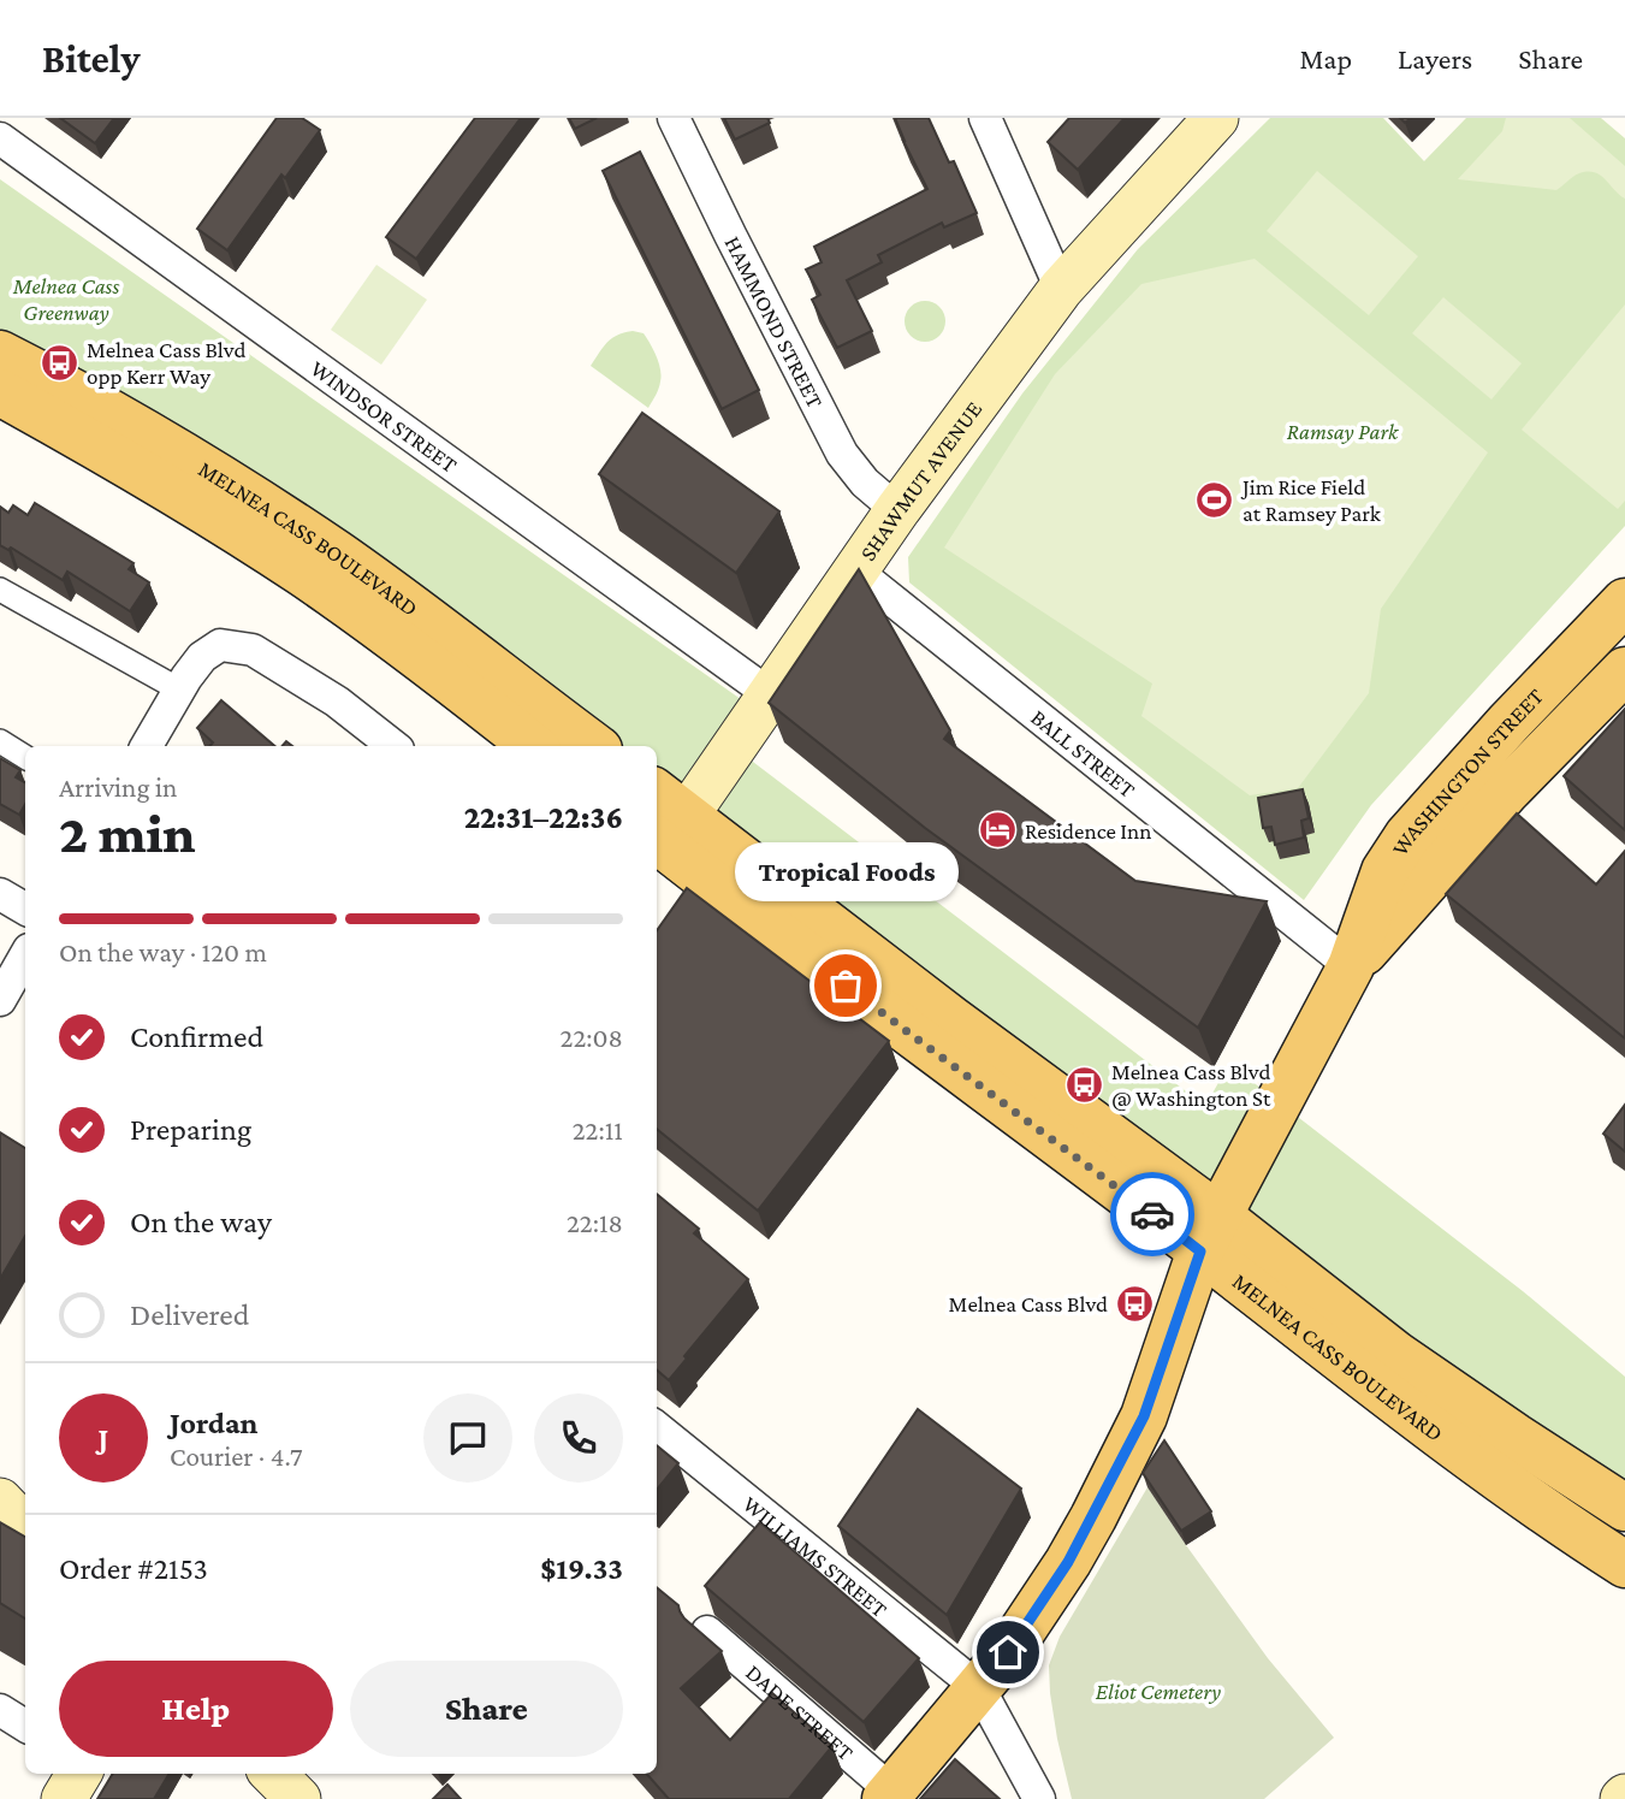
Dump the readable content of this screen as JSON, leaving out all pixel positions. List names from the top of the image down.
{
  "streets": {
    "main road": ["SHAWMUT AVENUE", "MELNEA CASS BOULEVARD", "WASHINGTON STREET"],
    "street": [
      "HAMMOND STREET",
      "WINDSOR STREET",
      "BALL STREET",
      "WILLIAMS STREET",
      "DADE STREET"
    ]
  },
  "crossings": [
    ["HAMMOND STREET", "SHAWMUT AVENUE"],
    ["WINDSOR STREET", "SHAWMUT AVENUE"],
    ["SHAWMUT AVENUE", "MELNEA CASS BOULEVARD"],
    ["SHAWMUT AVENUE", "BALL STREET"],
    ["MELNEA CASS BOULEVARD", "WASHINGTON STREET"],
    ["BALL STREET", "WASHINGTON STREET"],
    ["WASHINGTON STREET", "WILLIAMS STREET"],
    ["WASHINGTON STREET", "DADE STREET"]
  ],
  "parks": ["Melnea Cass Greenway", "Ramsay Park", "Eliot Cemetery"],
  "places": {
    "bus stop": ["Melnea Cass Blvd opp Kerr Way", "Melnea Cass Blvd @ Washington St", "Melnea Cass Blvd"],
    "sports": ["Jim Rice Field at Ramsey Park"],
    "hotel": ["Residence Inn"],
    "other": ["Tropical Foods"]
  },
  "page": {
    "header": "Bitely",
    "nav": ["Map", "Layers", "Share"],
    "heading": ["2 min", "Arriving in", "22:31–22:36"],
    "panel": [
      "Jordan",
      "Courier · 4.7",
      "Order #2153",
      "$19.33"
    ],
    "bubble": "Tropical Foods",
    "bar": "On the way · 120 m",
    "list": [
      ["Confirmed", "22:08"],
      ["Preparing", "22:11"],
      ["On the way", "22:18"],
      "Delivered"
    ],
    "round": "J",
    "buttons": ["Help", "Share"]
  }
}
